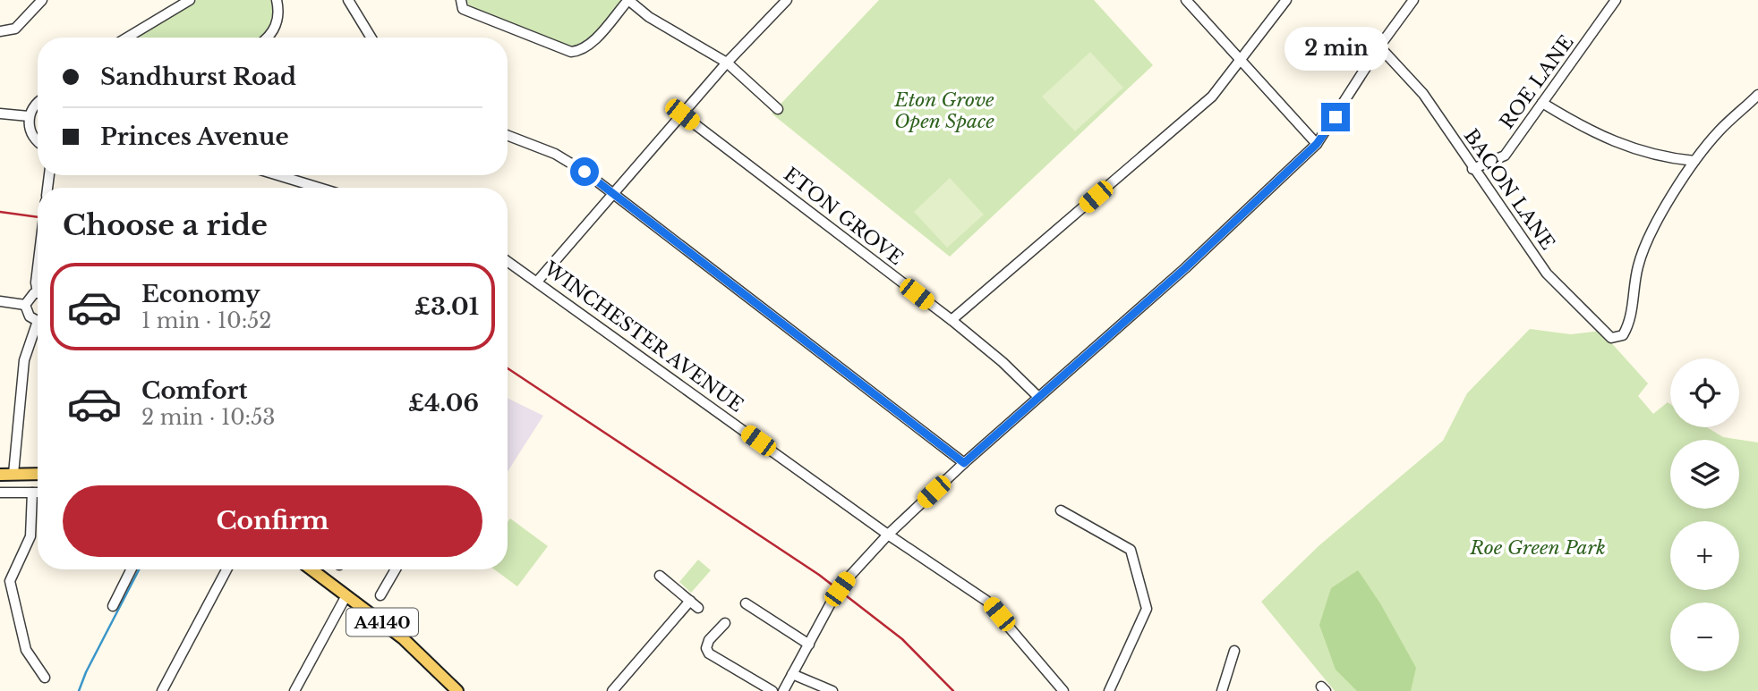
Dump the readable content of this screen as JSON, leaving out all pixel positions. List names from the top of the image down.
{
  "streets": {
    "main road": ["A4140"],
    "street": [
      "ROE LANE",
      "BACON LANE",
      "ETON GROVE",
      "WINCHESTER AVENUE"
    ]
  },
  "crossings": [
    ["ROE LANE", "BACON LANE"]
  ],
  "parks": ["Eton Grove Open Space", "Roe Green Park"],
  "page": {
    "bubble": "2 min",
    "banner": ["Sandhurst Road", "Princes Avenue"],
    "heading": "Choose a ride",
    "list": [
      {
        "name": "Economy",
        "note": "1 min · 10:52",
        "value": "£3.01"
      },
      {
        "name": "Comfort",
        "note": "2 min · 10:53",
        "value": "£4.06"
      }
    ],
    "map_buttons": ["+", "−"],
    "buttons": "Confirm"
  }
}
